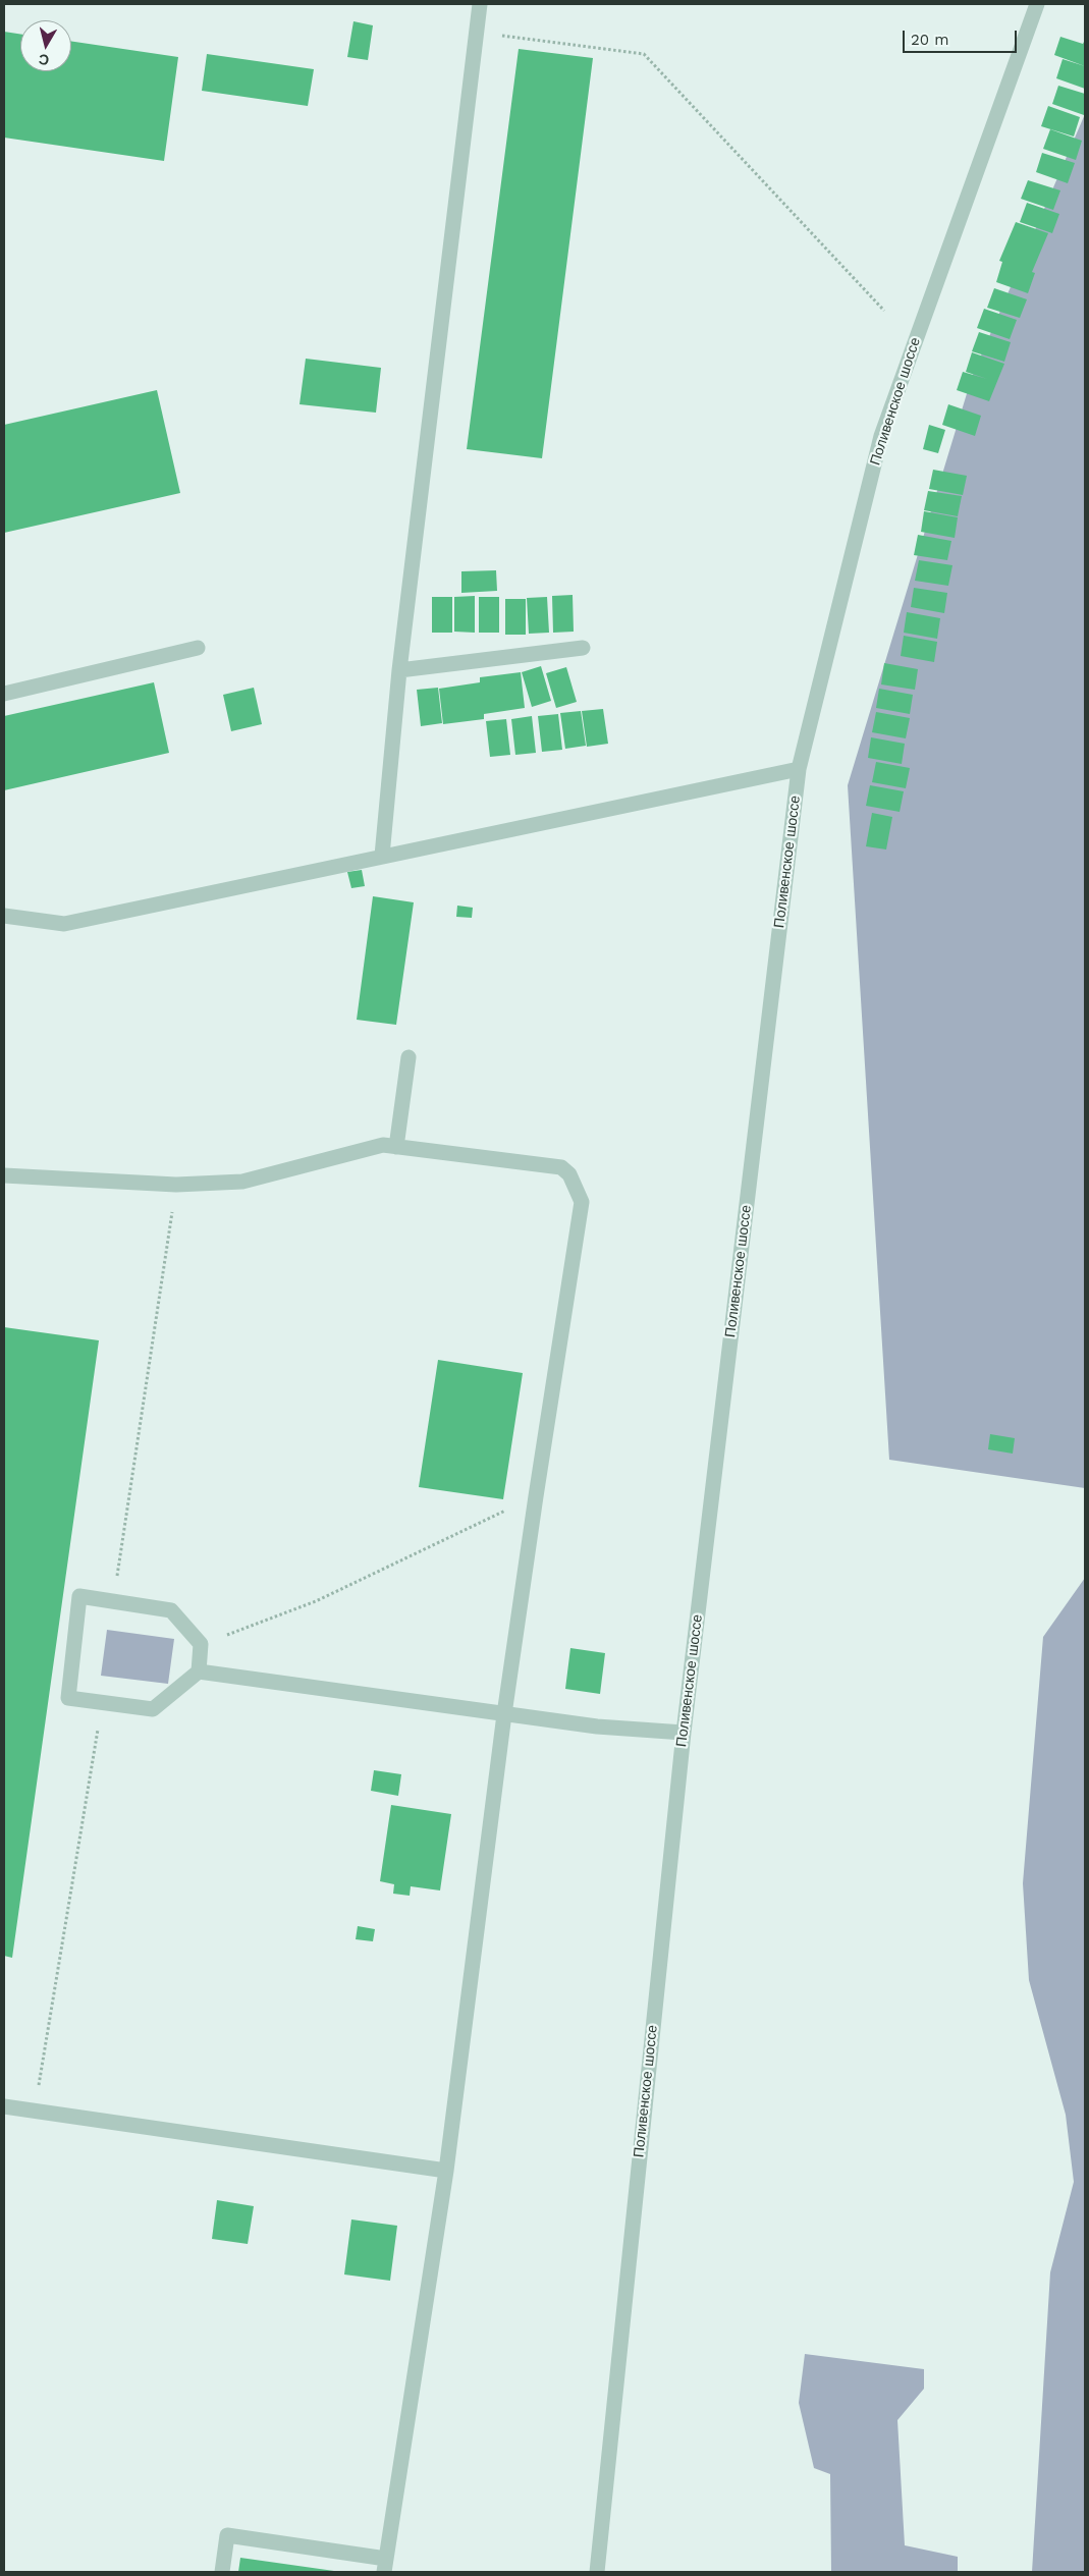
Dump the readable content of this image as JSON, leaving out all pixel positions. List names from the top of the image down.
{
  "streets": {
    "street": ["Поливенское шоссе"]
  },
  "scale_bar": "20 m",
  "north": "bottom"
}
